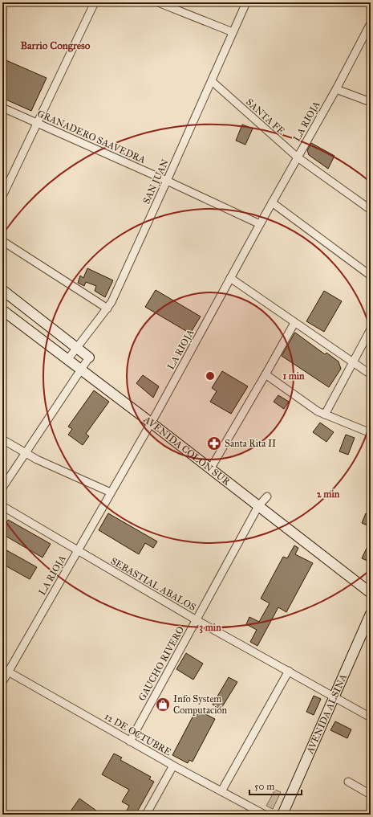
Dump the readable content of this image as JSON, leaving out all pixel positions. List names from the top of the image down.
{
  "streets": {
    "main road": ["AVENIDA COLÓN SUR", "AVENIDA ALSINA"],
    "street": [
      "SANTA FE",
      "LA RIOJA",
      "GRANADERO SAAVEDRA",
      "SAN JUAN",
      "SEBASTIAL ABALOS",
      "GAUCHO RIVERO",
      "12 DE OCTUBRE"
    ]
  },
  "crossings": [
    ["SANTA FE", "LA RIOJA"],
    ["SANTA FE", "SAN JUAN"],
    ["LA RIOJA", "GRANADERO SAAVEDRA"],
    ["LA RIOJA", "AVENIDA COLÓN SUR"],
    ["LA RIOJA", "SEBASTIAL ABALOS"],
    ["LA RIOJA", "12 DE OCTUBRE"],
    ["GRANADERO SAAVEDRA", "SAN JUAN"],
    ["SAN JUAN", "AVENIDA COLÓN SUR"],
    ["AVENIDA COLÓN SUR", "GAUCHO RIVERO"],
    ["SEBASTIAL ABALOS", "GAUCHO RIVERO"],
    ["SEBASTIAL ABALOS", "AVENIDA ALSINA"],
    ["GAUCHO RIVERO", "12 DE OCTUBRE"]
  ],
  "districts": ["Barrio Congreso"],
  "places": {
    "pharmacy": ["Santa Rita II"],
    "shop": ["Info System Computación"]
  },
  "scale_bar": "50 m",
  "rings": ["1 min", "2 min", "3 min"]
}
